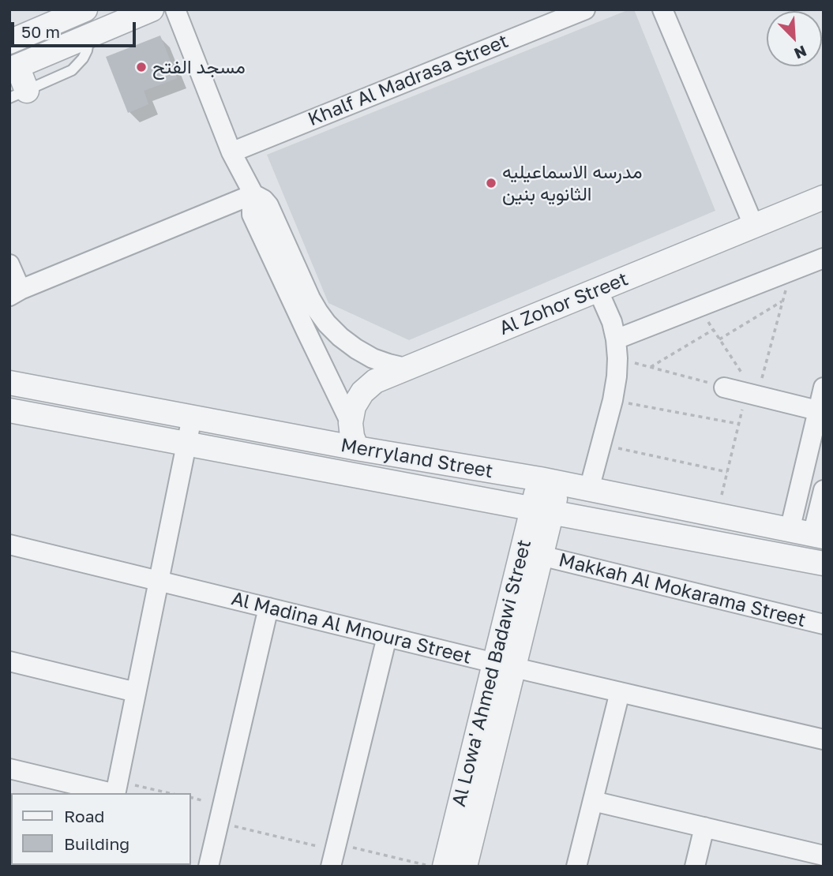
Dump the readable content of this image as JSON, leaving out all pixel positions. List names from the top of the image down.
{
  "streets": {
    "street": [
      "Khalf Al Madrasa Street",
      "Al Zohor Street",
      "Merryland Street",
      "Makkah Al Mokarama Street",
      "Al Madina Al Mnoura Street",
      "Al Lowa' Ahmed Badawi Street"
    ]
  },
  "crossings": [
    ["Merryland Street", "Al Lowa' Ahmed Badawi Street"],
    ["Makkah Al Mokarama Street", "Al Lowa' Ahmed Badawi Street"],
    ["Al Madina Al Mnoura Street", "Al Lowa' Ahmed Badawi Street"]
  ],
  "places": ["مسجد الفتح", "مدرسه الاسماعيليه الثانويه بنين"],
  "legend": ["Road", "Building"],
  "scale_bar": "50 m",
  "north": "bottom right"
}
